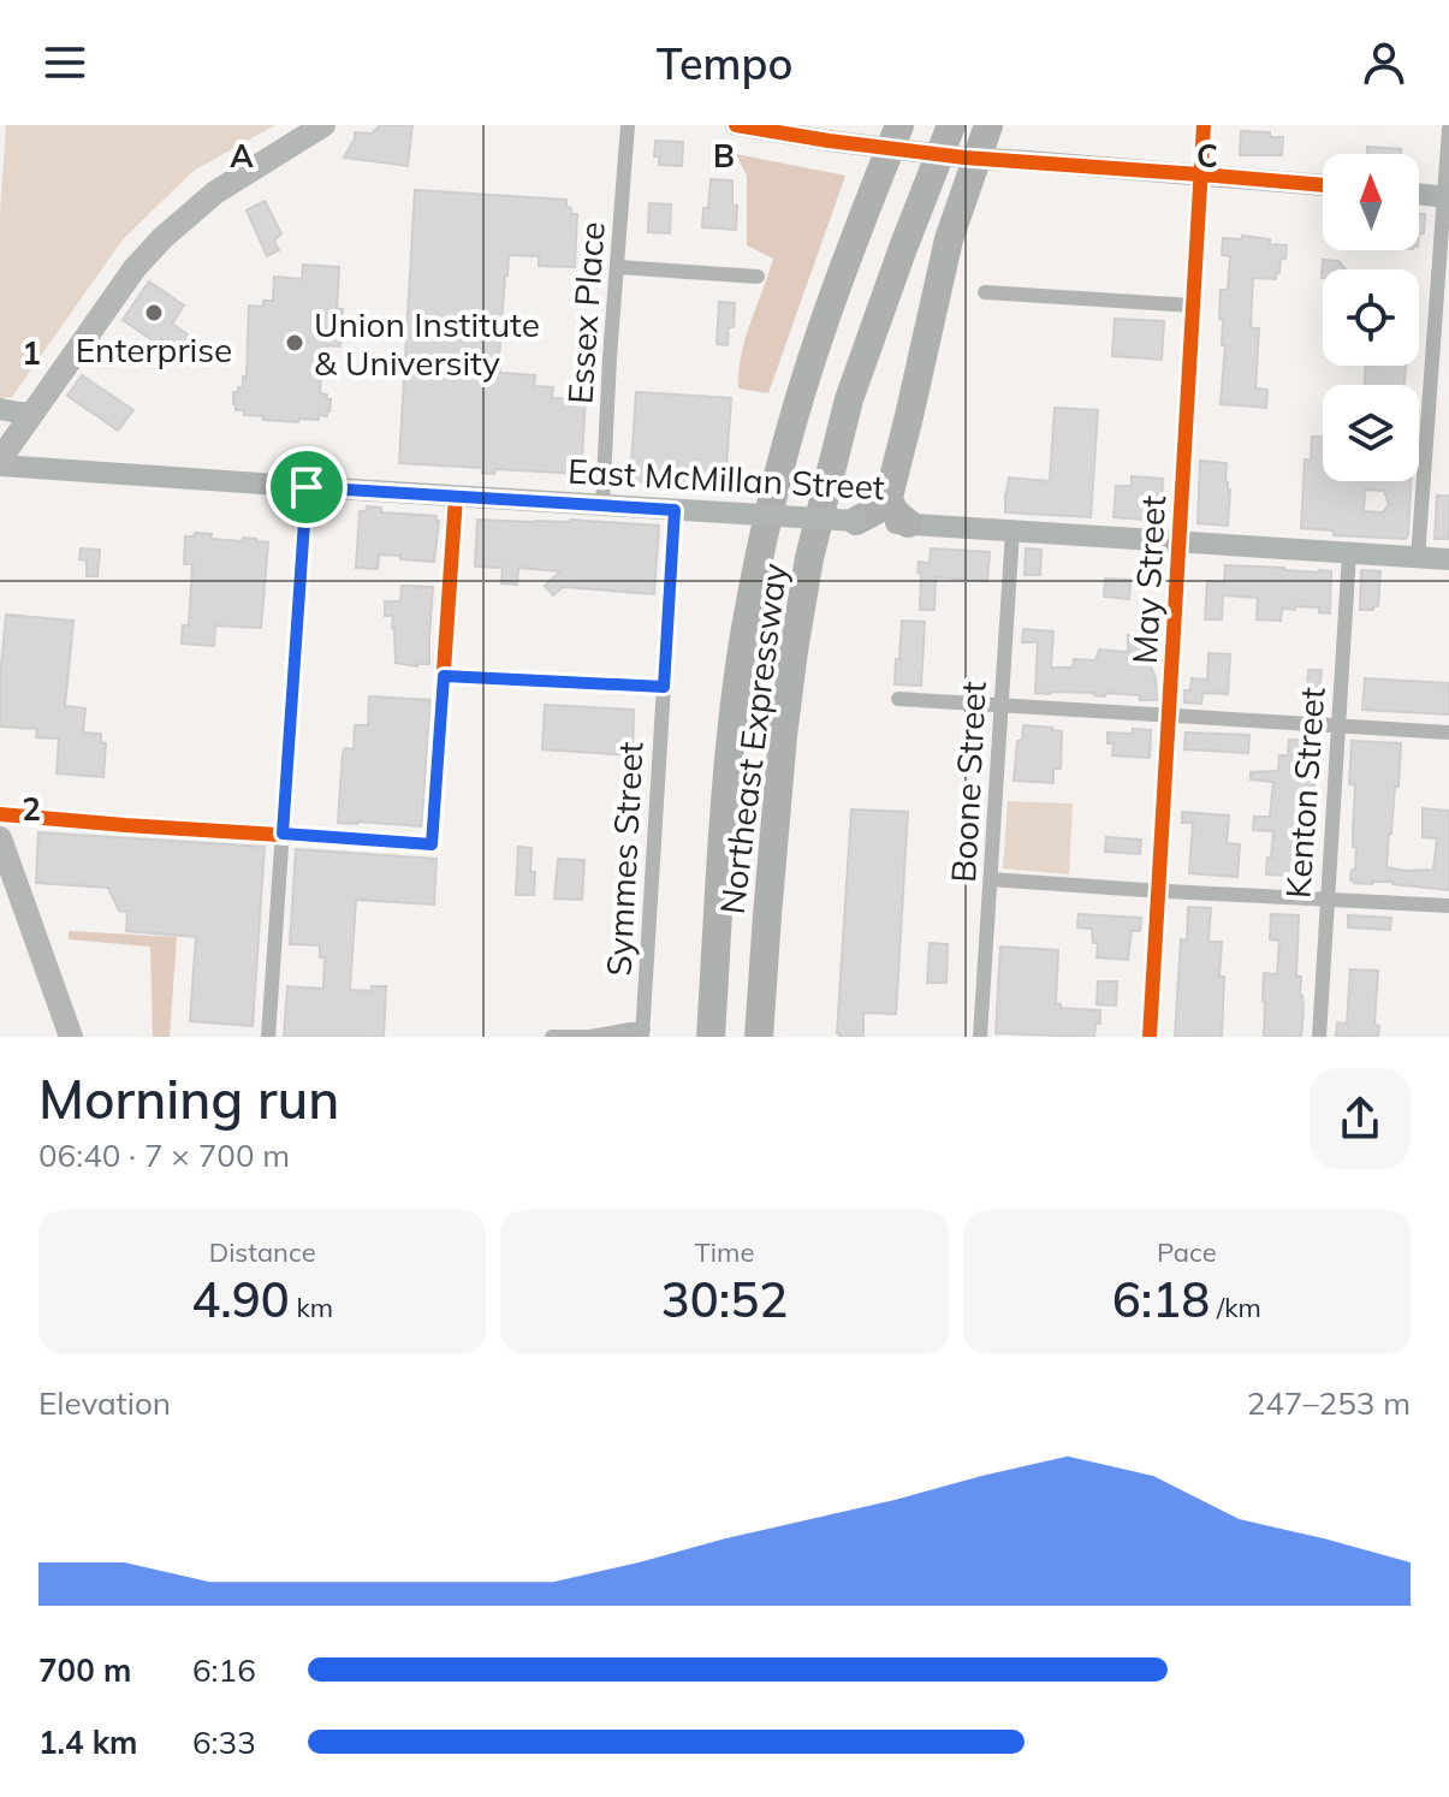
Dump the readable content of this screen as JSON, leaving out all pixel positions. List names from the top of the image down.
{
  "streets": {
    "highway": ["Northeast Expressway"],
    "main road": ["East McMillan Street"],
    "street": [
      "Essex Place",
      "May Street",
      "Boone Street",
      "Kenton Street",
      "Symmes Street"
    ]
  },
  "crossings": [
    ["Essex Place", "East McMillan Street"],
    ["East McMillan Street", "May Street"],
    ["East McMillan Street", "Boone Street"],
    ["East McMillan Street", "Kenton Street"],
    ["East McMillan Street", "Symmes Street"]
  ],
  "places": ["Enterprise", "Union Institute & University"],
  "north": "top",
  "page": {
    "header": "Tempo",
    "heading": ["Morning run", "06:40 · 7 × 700 m"],
    "stats": [
      ["Distance", "4.90 km"],
      ["Time", "30:52"],
      ["Pace", "6:18 /km"]
    ],
    "chart": ["Elevation", "247–253 m"],
    "list": [
      {
        "name": "700 m",
        "note": "6:16"
      },
      {
        "name": "1.4 km",
        "note": "6:33"
      }
    ]
  },
  "grid": {
    "columns": ["A", "B", "C"],
    "rows": ["1", "2"]
  }
}
